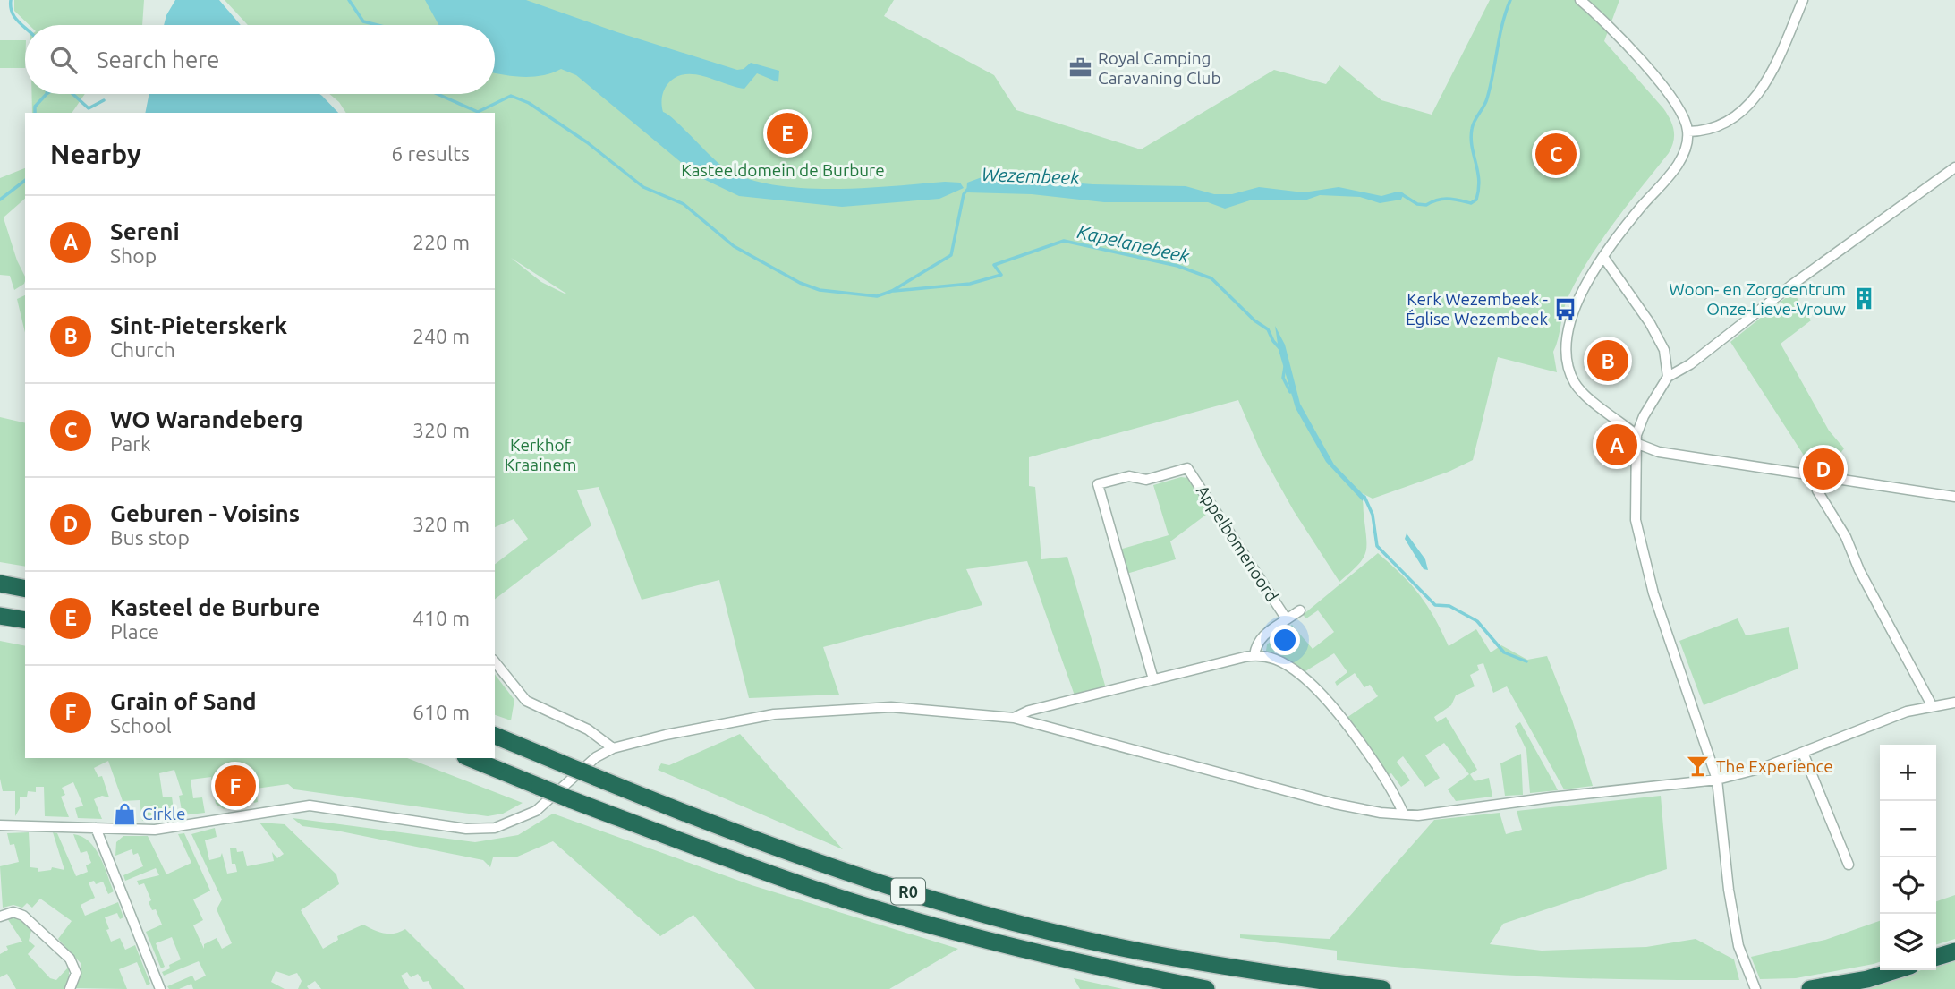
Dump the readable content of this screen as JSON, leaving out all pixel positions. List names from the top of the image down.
{
  "streets": {
    "highway": ["R0"],
    "street": ["Appelbomenoord"]
  },
  "water": ["Wezembeek", "Kapelanebeek"],
  "parks": ["Kasteeldomein de Burbure", "Kerkhof Kraainem"],
  "places": {
    "office": ["Royal Camping Caravaning Club"],
    "building": ["Woon- en Zorgcentrum Onze-Lieve-Vrouw"],
    "bus stop": ["Kerk Wezembeek - Église Wezembeek"],
    "bar": ["The Experience"],
    "shop": ["Cirkle"]
  },
  "page": {
    "search": "Search here",
    "pins": [
      "E",
      "C",
      "B",
      "A",
      "D",
      "F"
    ],
    "heading": ["Nearby", "6 results"],
    "list": [
      {
        "mark": "A",
        "name": "Sereni",
        "note": "Shop",
        "value": "220 m"
      },
      {
        "mark": "B",
        "name": "Sint-Pieterskerk",
        "note": "Church",
        "value": "240 m"
      },
      {
        "mark": "C",
        "name": "WO Warandeberg",
        "note": "Park",
        "value": "320 m"
      },
      {
        "mark": "D",
        "name": "Geburen - Voisins",
        "note": "Bus stop",
        "value": "320 m"
      },
      {
        "mark": "E",
        "name": "Kasteel de Burbure",
        "note": "Place",
        "value": "410 m"
      },
      {
        "mark": "F",
        "name": "Grain of Sand",
        "note": "School",
        "value": "610 m"
      }
    ],
    "map_buttons": ["+", "−"]
  }
}
